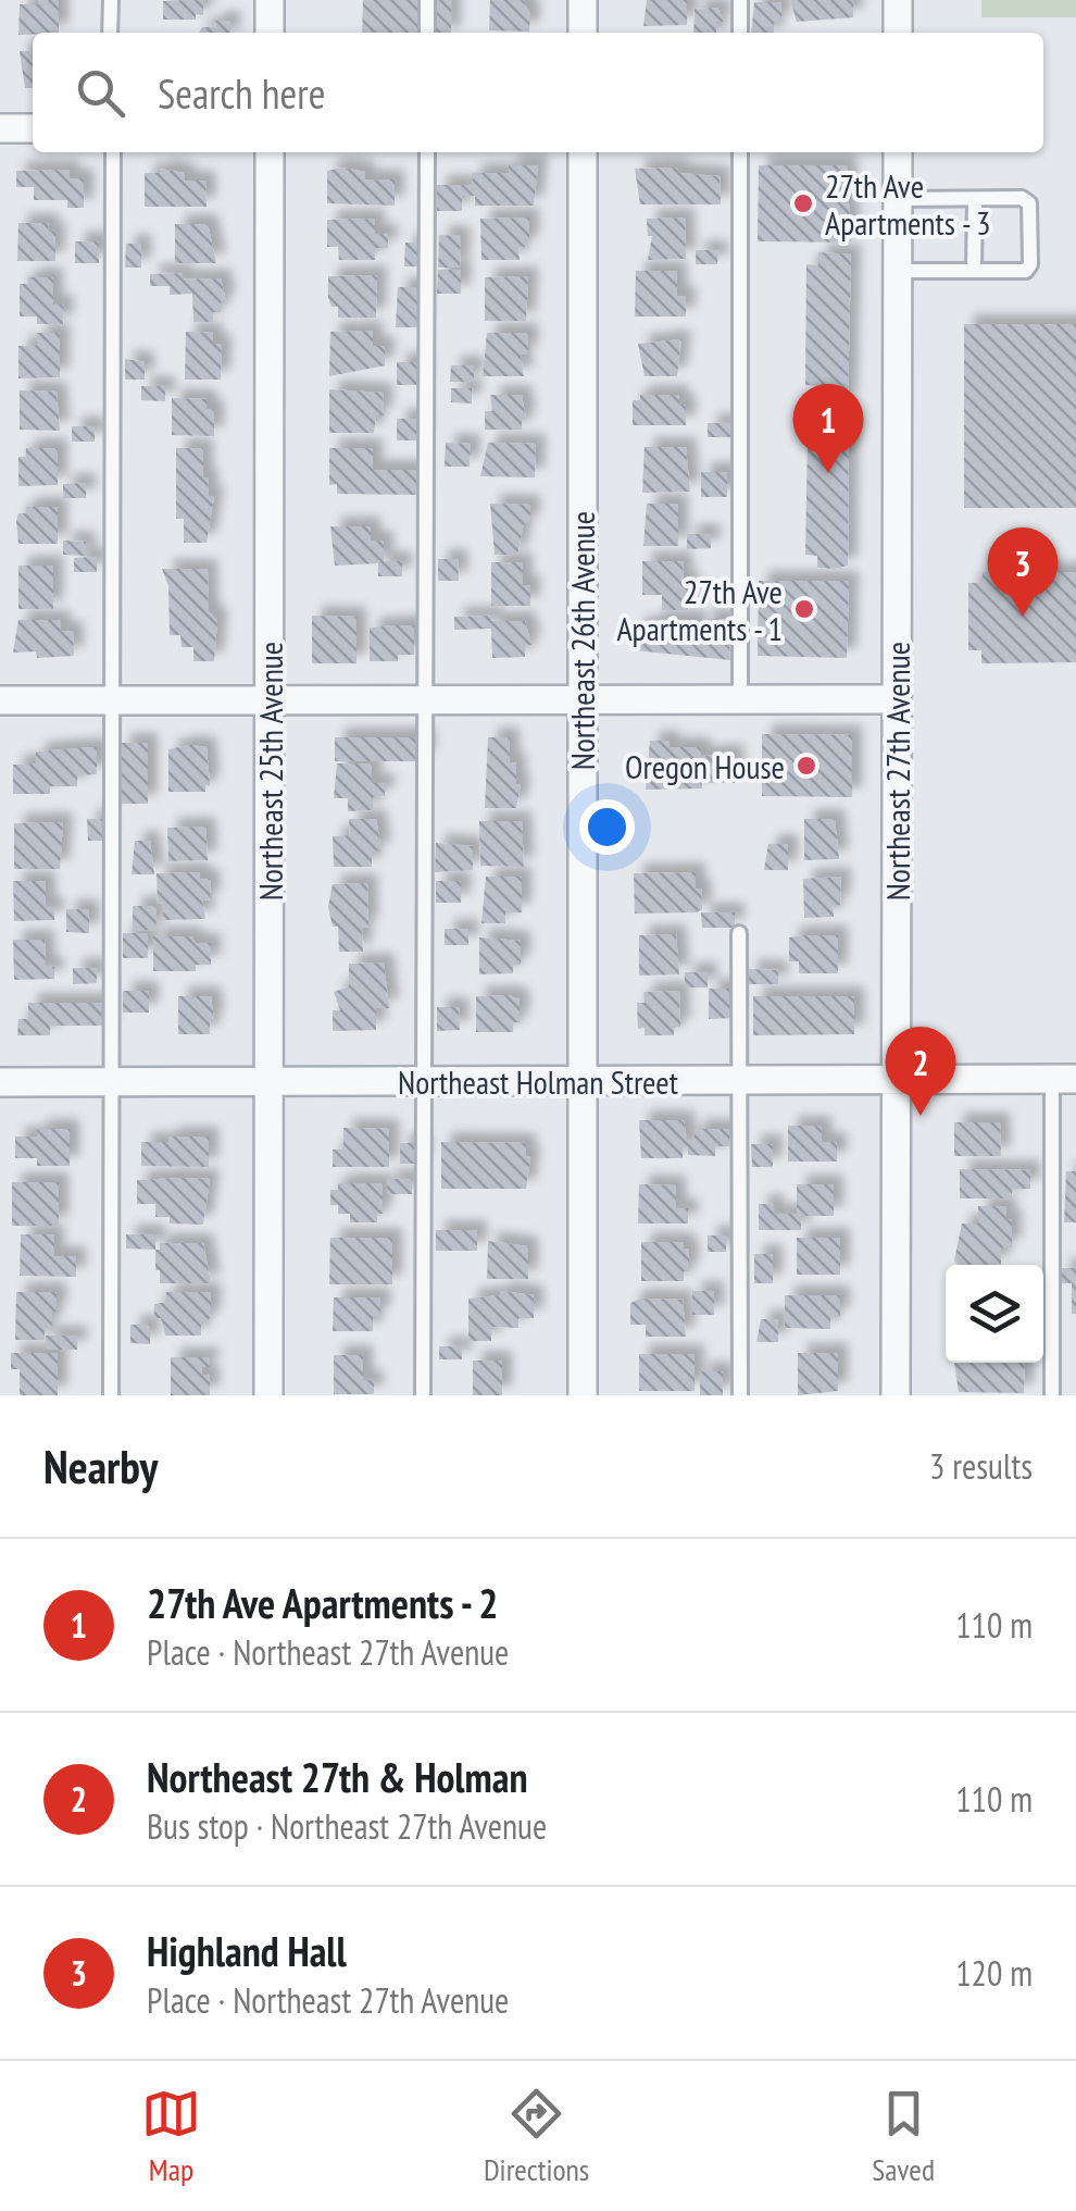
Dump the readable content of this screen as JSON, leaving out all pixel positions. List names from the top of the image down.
{
  "streets": {
    "street": [
      "Northeast 26th Avenue",
      "Northeast 25th Avenue",
      "Northeast 27th Avenue",
      "Northeast Holman Street"
    ]
  },
  "crossings": [
    ["Northeast 26th Avenue", "Northeast Holman Street"],
    ["Northeast 25th Avenue", "Northeast Holman Street"],
    ["Northeast 27th Avenue", "Northeast Holman Street"]
  ],
  "places": ["27th Ave Apartments - 3", "27th Ave Apartments - 1", "Oregon House"],
  "page": {
    "search": "Search here",
    "pins": ["1", "3", "2"],
    "heading": ["Nearby", "3 results"],
    "list": [
      {
        "mark": "1",
        "name": "27th Ave Apartments - 2",
        "note": "Place · Northeast 27th Avenue",
        "value": "110 m"
      },
      {
        "mark": "2",
        "name": "Northeast 27th & Holman",
        "note": "Bus stop · Northeast 27th Avenue",
        "value": "110 m"
      },
      {
        "mark": "3",
        "name": "Highland Hall",
        "note": "Place · Northeast 27th Avenue",
        "value": "120 m"
      }
    ],
    "nav": ["Map", "Directions", "Saved"]
  }
}
